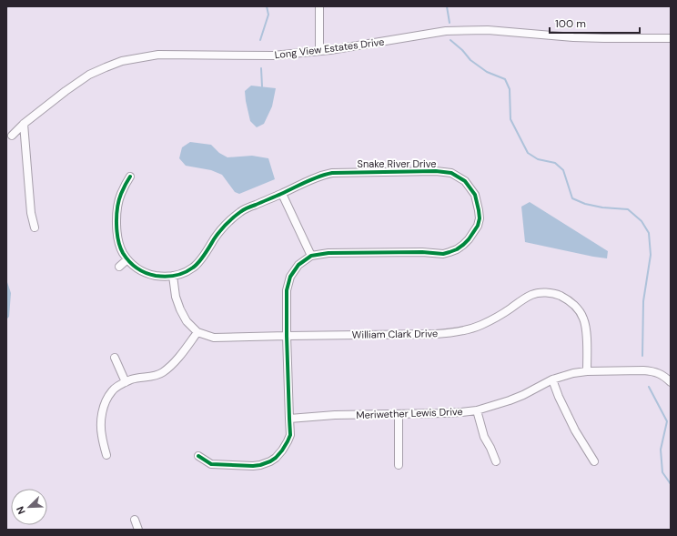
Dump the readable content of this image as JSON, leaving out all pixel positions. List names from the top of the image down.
{
  "streets": {
    "street": [
      "Long View Estates Drive",
      "Snake River Drive",
      "William Clark Drive",
      "Meriwether Lewis Drive"
    ]
  },
  "crossings": [
    ["Snake River Drive", "William Clark Drive"],
    ["Snake River Drive", "Meriwether Lewis Drive"],
    ["William Clark Drive", "Meriwether Lewis Drive"]
  ],
  "scale_bar": "100 m",
  "north": "bottom left"
}
